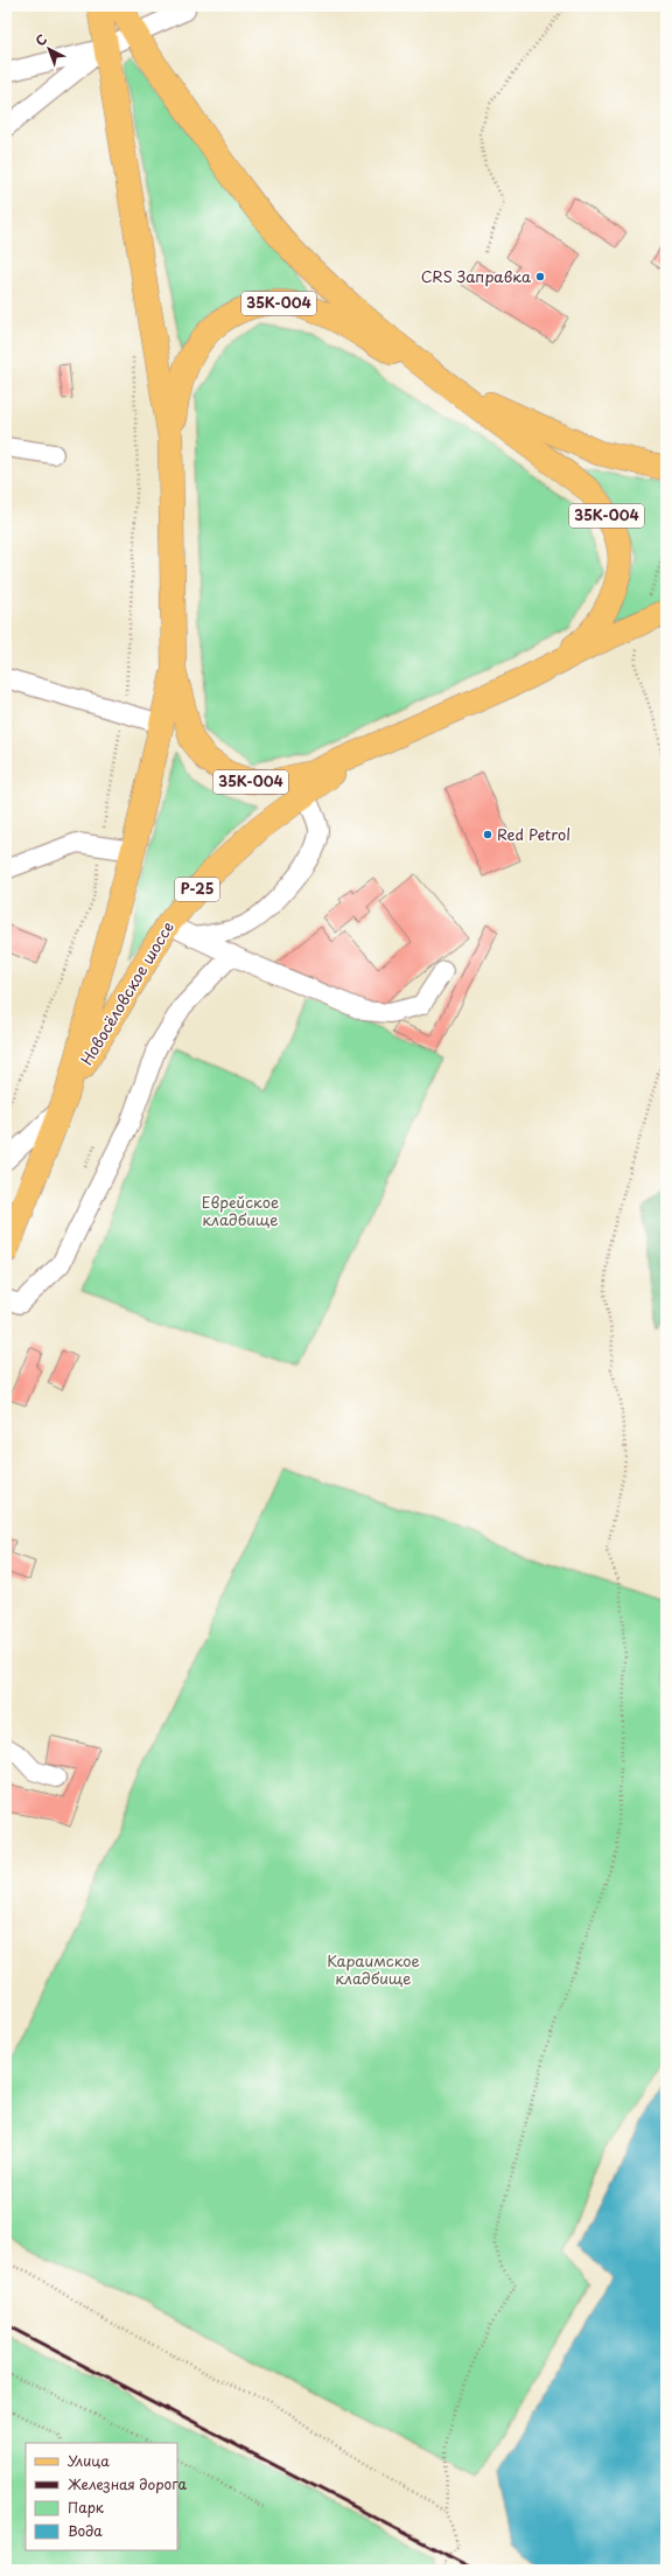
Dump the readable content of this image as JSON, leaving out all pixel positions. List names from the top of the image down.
{
  "streets": {
    "main road": ["35К-004", "Р-25", "Новосёловское шоссе"]
  },
  "crossings": [
    ["35К-004", "Новосёловское шоссе"]
  ],
  "parks": ["Еврейское кладбище", "Караимское кладбище"],
  "places": ["CRS Заправка", "Red Petrol"],
  "legend": [
    "Улица",
    "Железная дорога",
    "Парк",
    "Вода"
  ],
  "north": "top left"
}
